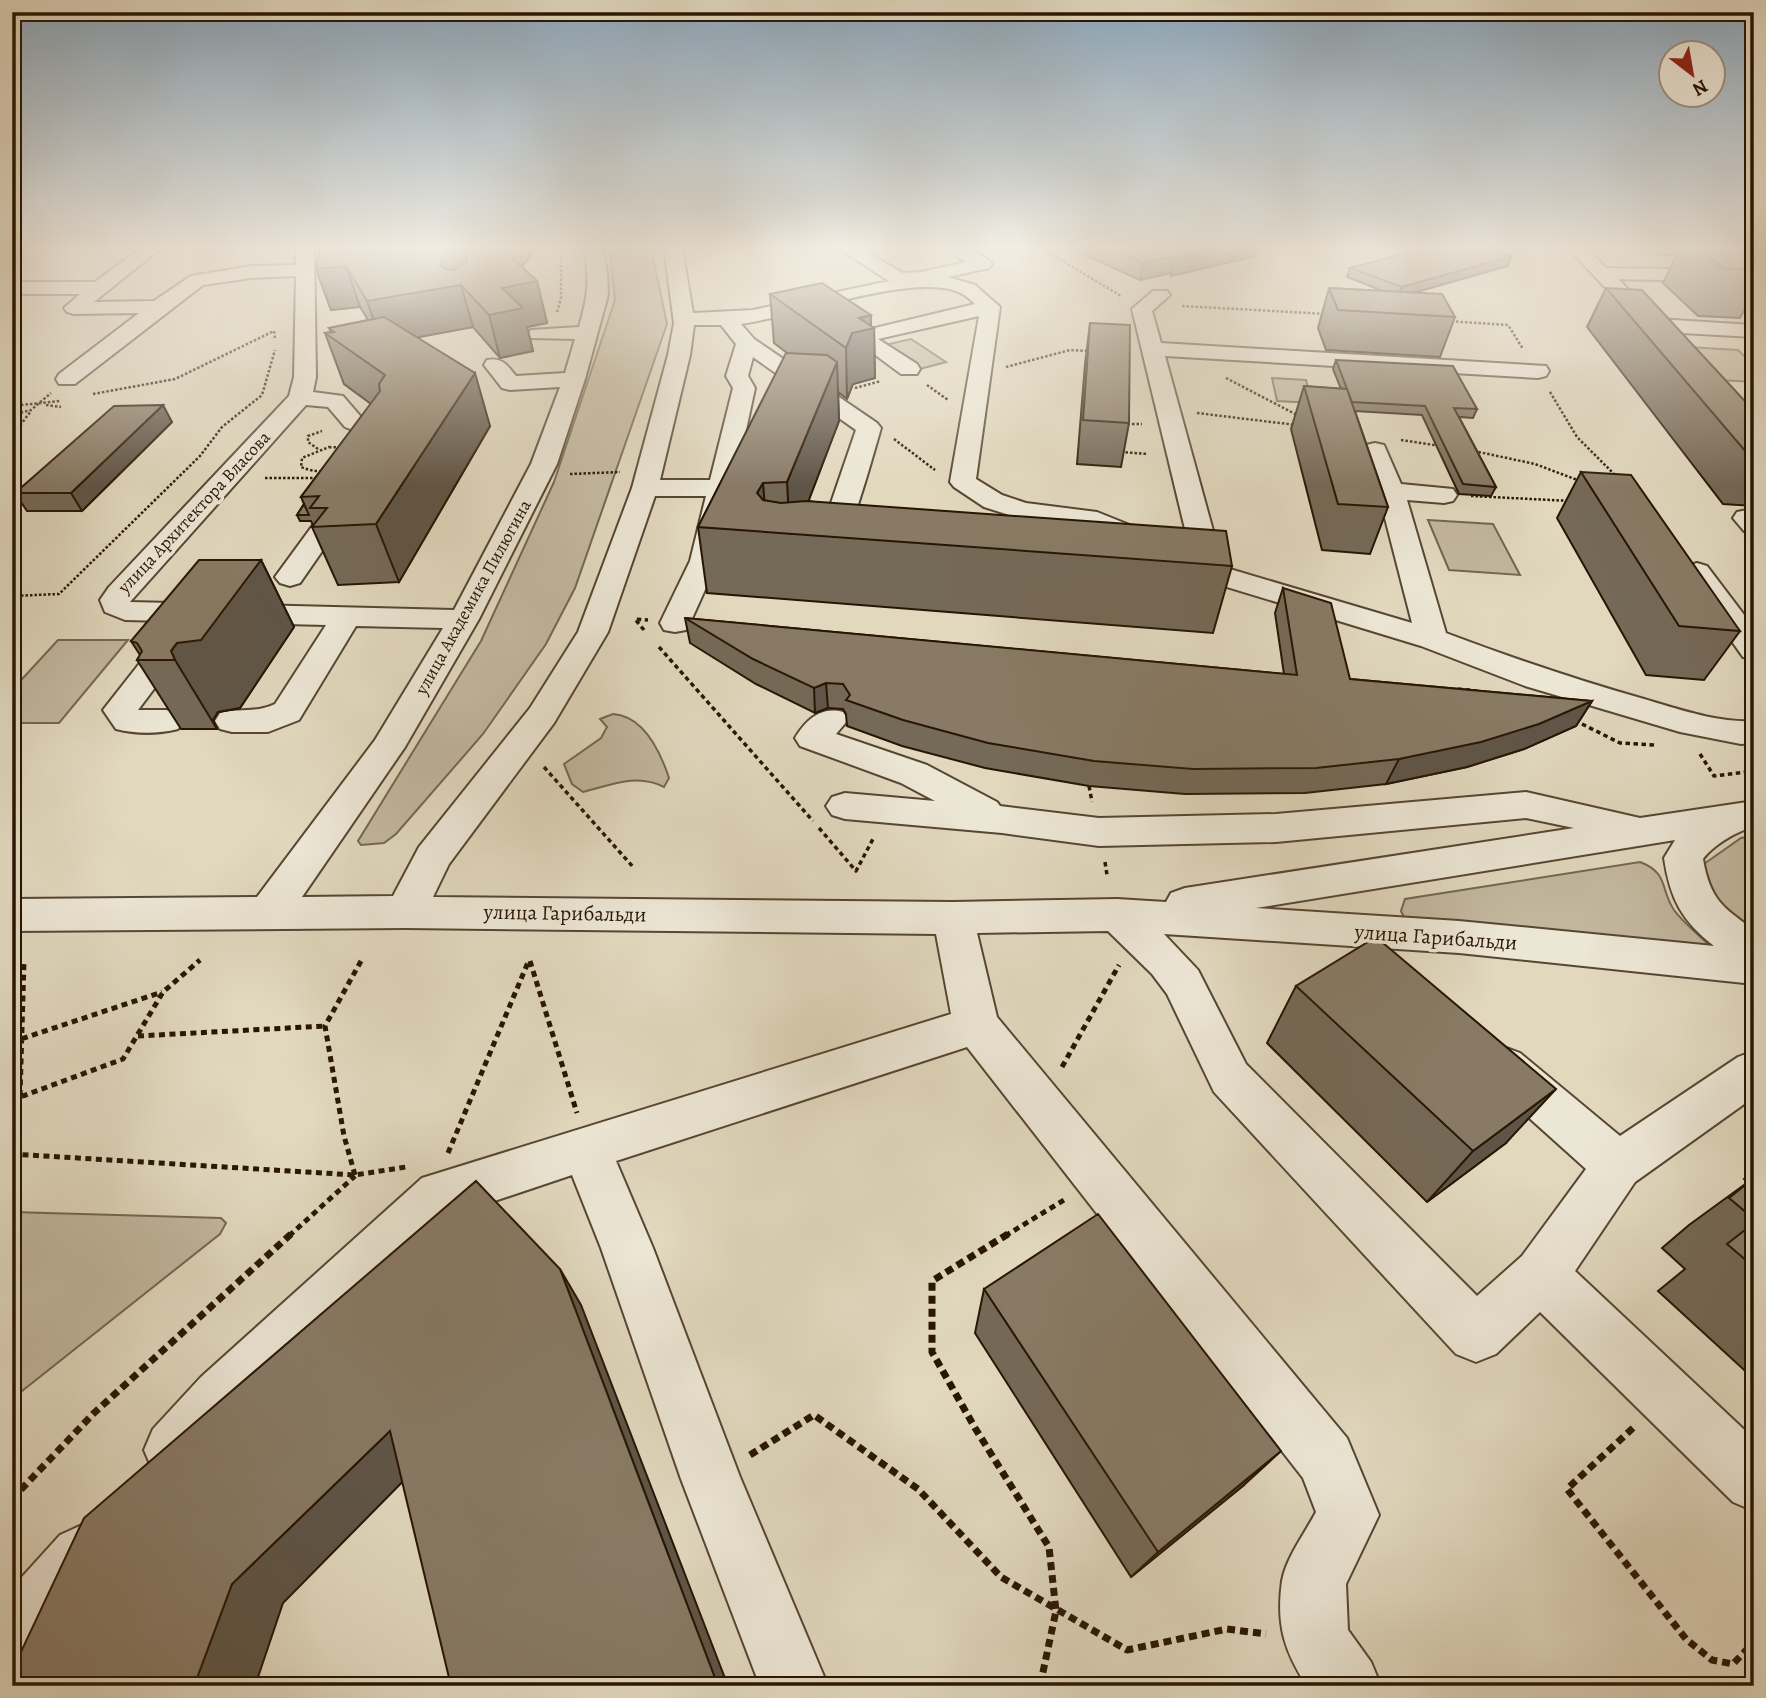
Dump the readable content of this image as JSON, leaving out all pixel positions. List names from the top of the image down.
{
  "streets": {
    "street": ["улица Архитектора Власова", "улица Академика Пилюгина", "улица Гарибальди"]
  },
  "crossings": [
    ["улица Архитектора Власова", "улица Академика Пилюгина"],
    ["улица Академика Пилюгина", "улица Гарибальди"]
  ],
  "north": "bottom right"
}
